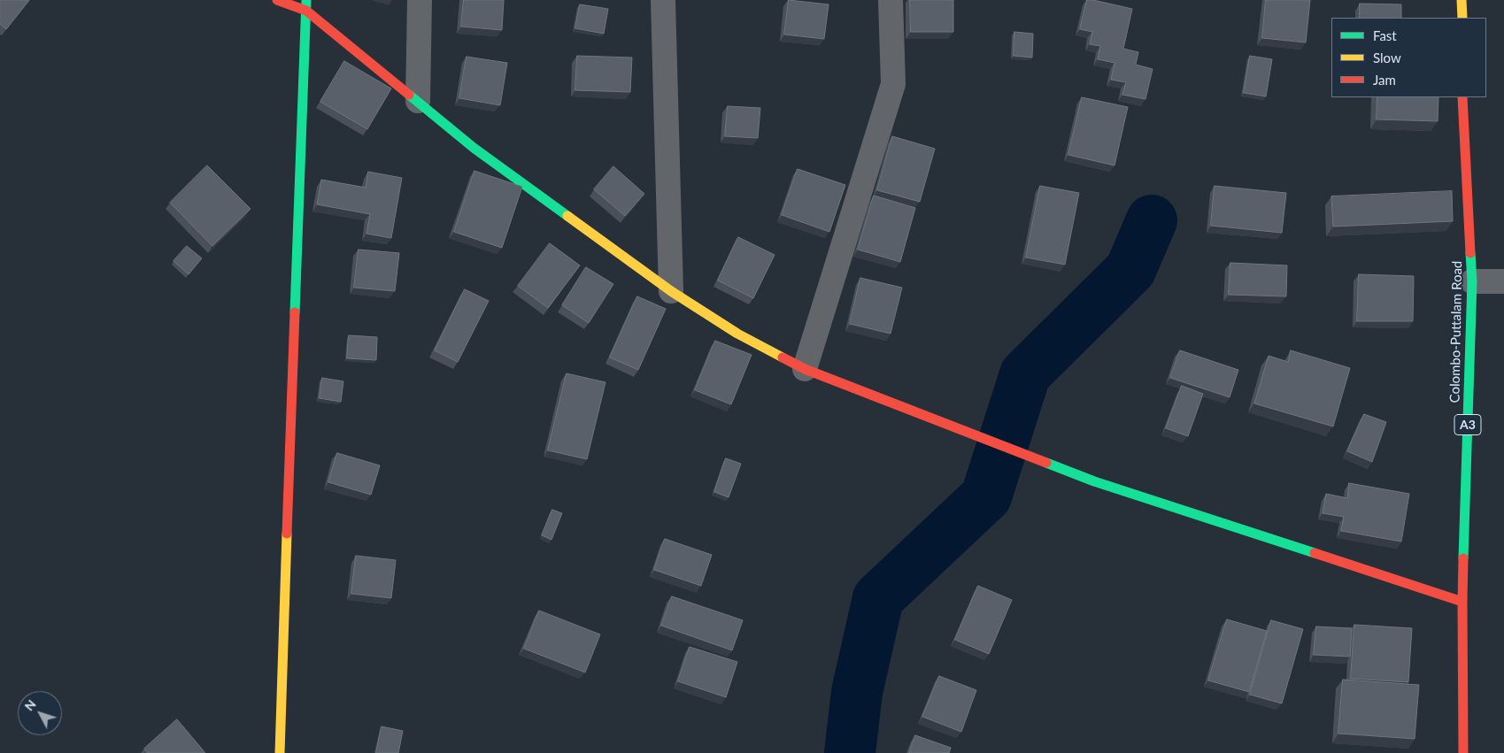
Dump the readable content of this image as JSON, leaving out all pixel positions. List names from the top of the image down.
{
  "streets": {
    "main road": ["Colombo-Puttalam Road", "A3"]
  },
  "legend": ["Fast", "Slow", "Jam"],
  "north": "top left"
}
